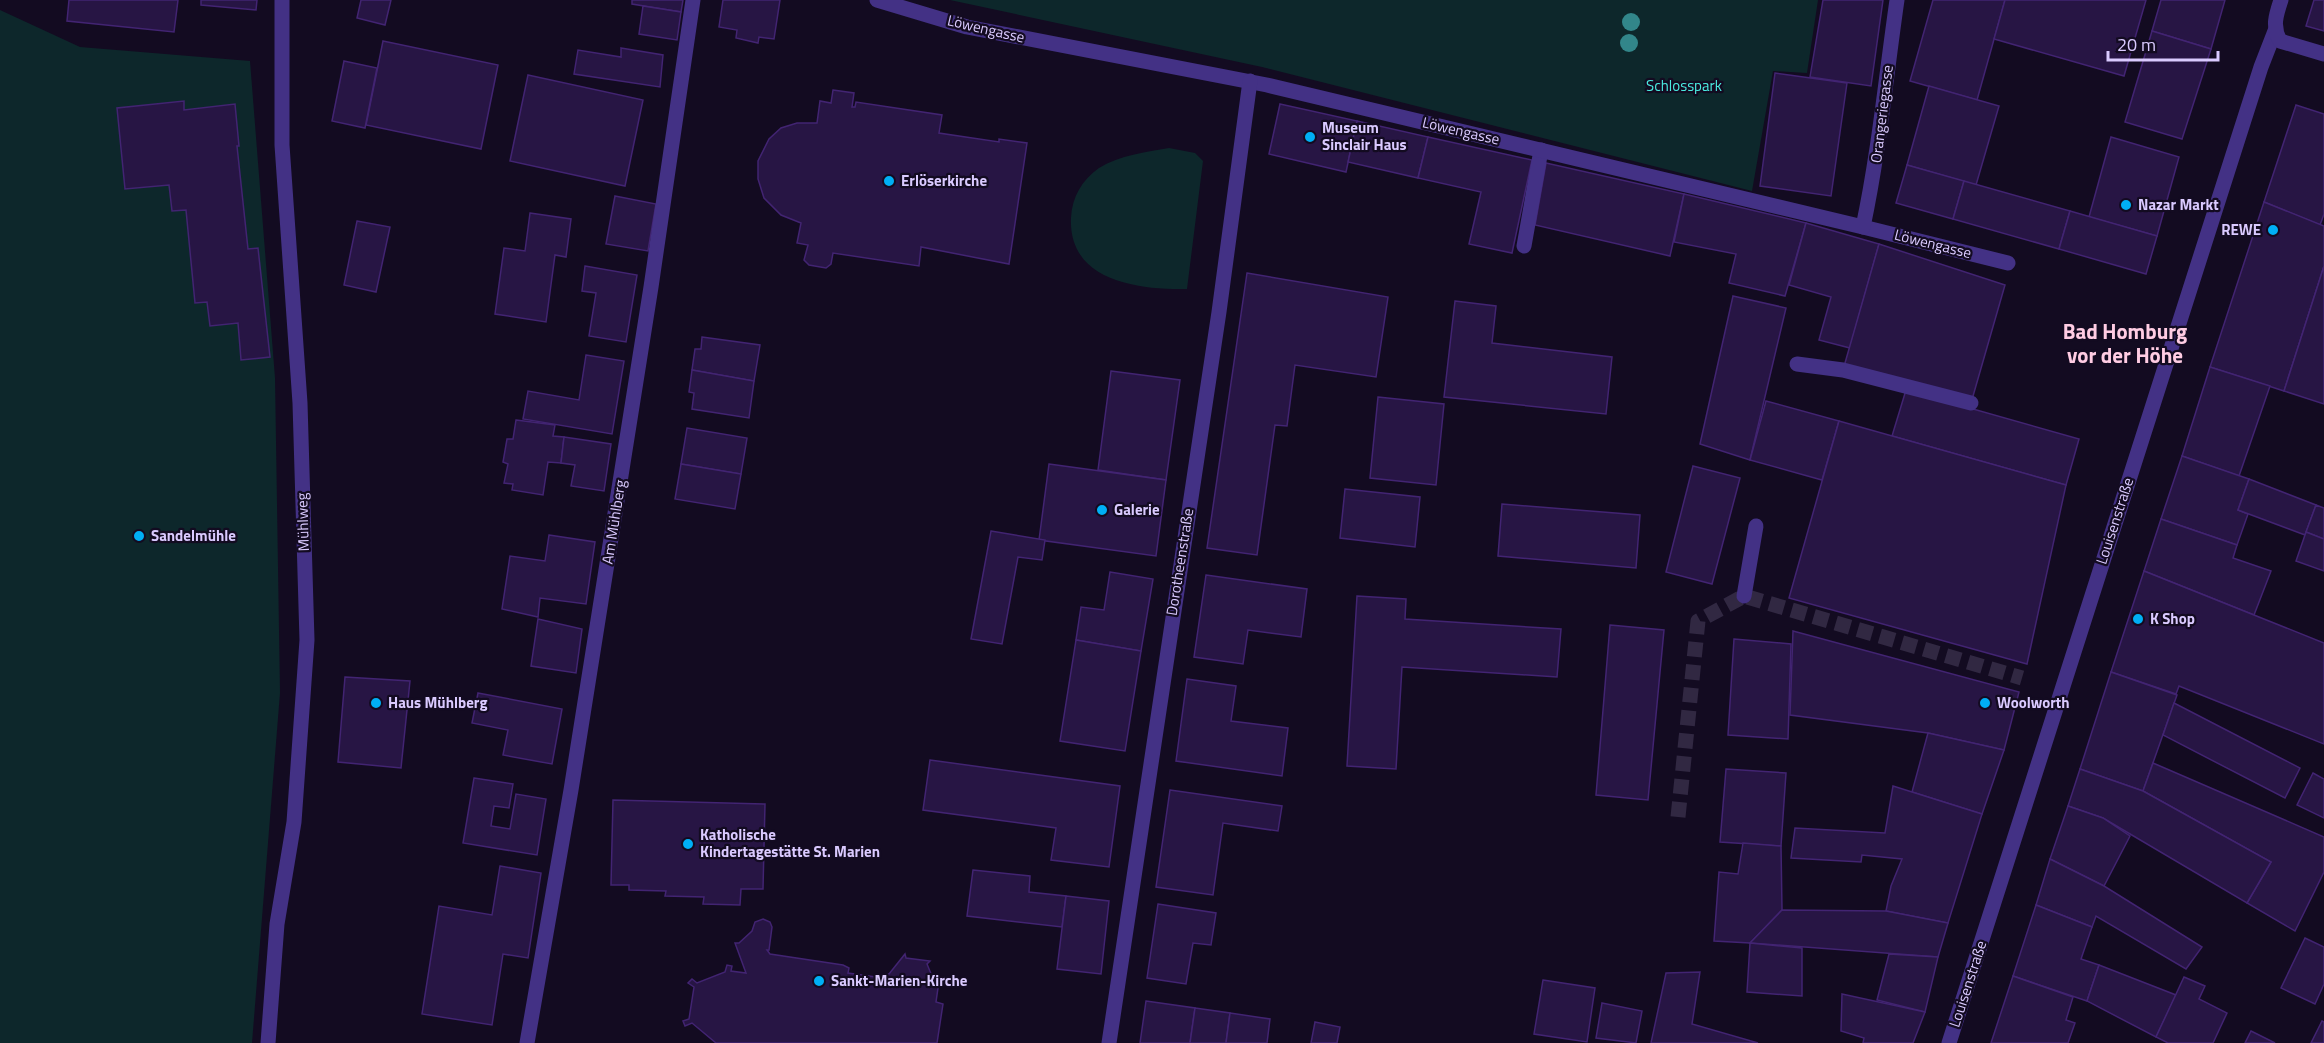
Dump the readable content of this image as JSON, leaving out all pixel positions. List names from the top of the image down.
{
  "streets": {
    "street": [
      "Löwengasse",
      "Orangeriegasse",
      "Louisenstraße",
      "Mühlweg",
      "Am Mühlberg",
      "Dorotheenstraße"
    ]
  },
  "crossings": [
    ["Löwengasse", "Orangeriegasse"],
    ["Löwengasse", "Dorotheenstraße"]
  ],
  "districts": ["Bad Homburg vor der Höhe"],
  "parks": ["Schlosspark"],
  "places": [
    "Museum Sinclair Haus",
    "Erlöserkirche",
    "Nazar Markt",
    "REWE",
    "Galerie",
    "Sandelmühle",
    "K Shop",
    "Haus Mühlberg",
    "Woolworth",
    "Katholische Kindertagestätte St. Marien",
    "Sankt-Marien-Kirche"
  ],
  "scale_bar": "20 m"
}
